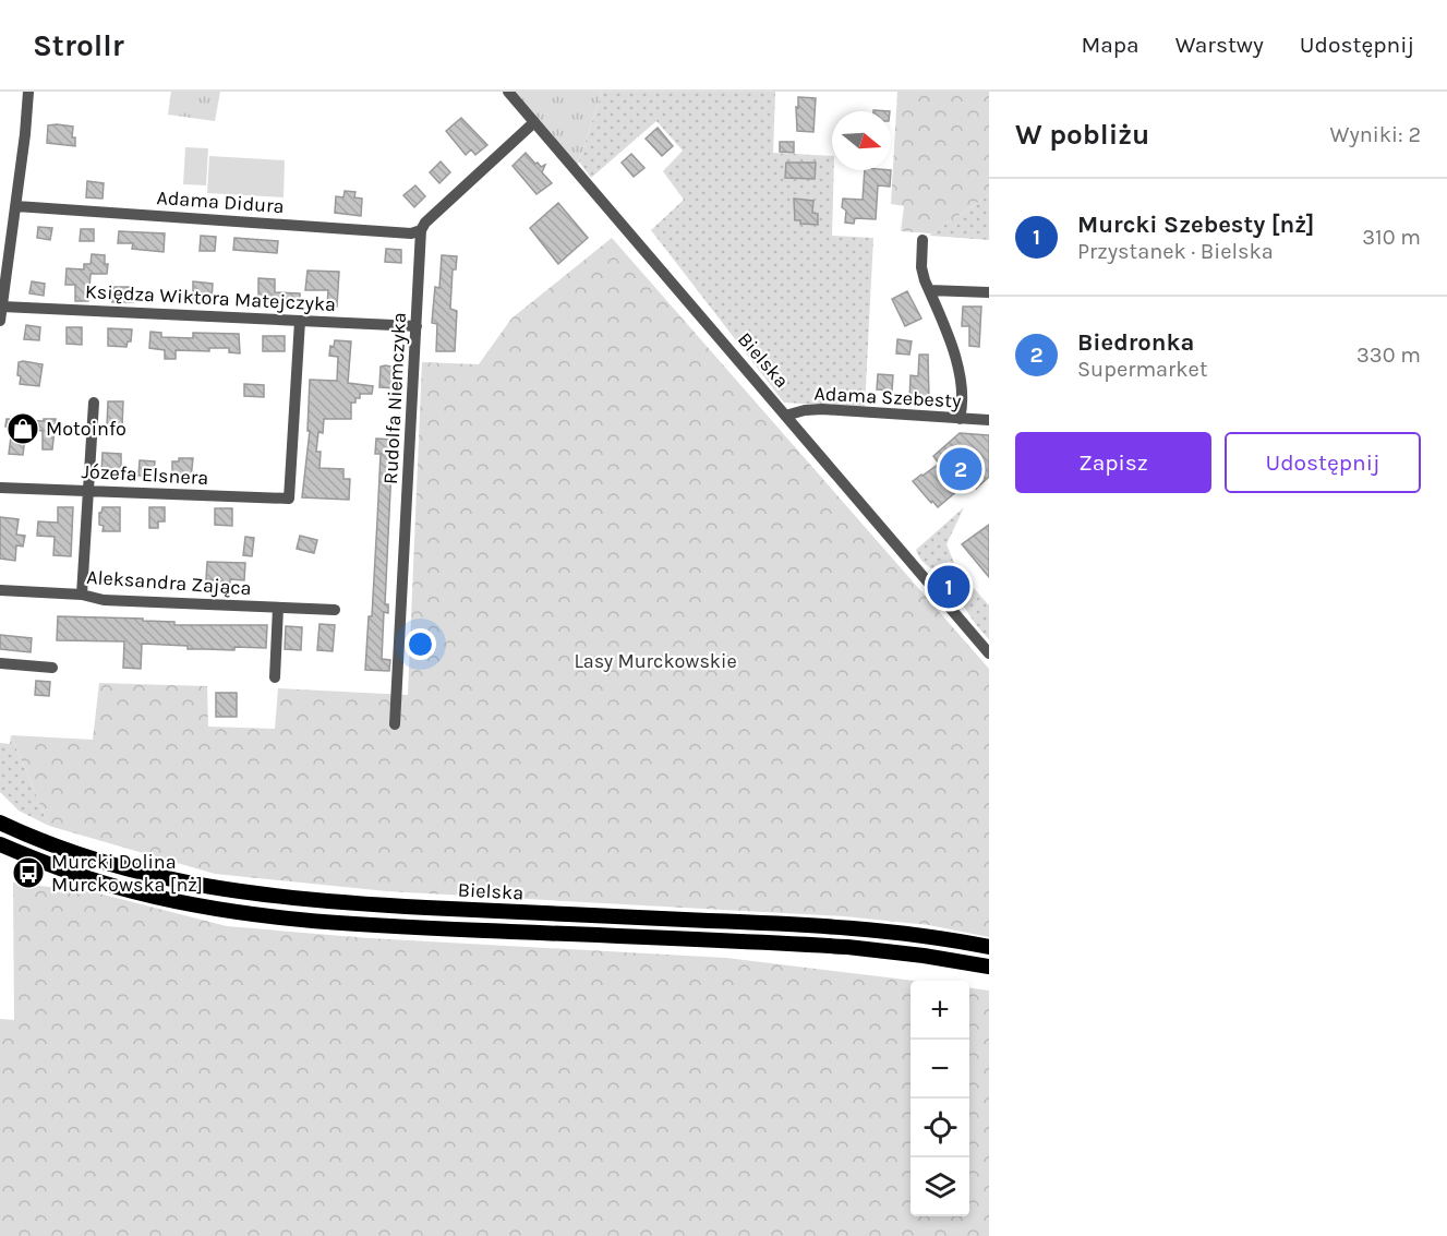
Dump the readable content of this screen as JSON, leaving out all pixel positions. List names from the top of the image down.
{
  "streets": {
    "main road": ["Bielska"],
    "street": [
      "Adama Didura",
      "Księdza Wiktora Matejczyka",
      "Adama Szebesty",
      "Rudolfa Niemczyka",
      "Józefa Elsnera",
      "Aleksandra Zająca"
    ]
  },
  "crossings": [
    ["Adama Didura", "Rudolfa Niemczyka"],
    ["Księdza Wiktora Matejczyka", "Rudolfa Niemczyka"],
    ["Księdza Wiktora Matejczyka", "Józefa Elsnera"],
    ["Bielska", "Adama Szebesty"]
  ],
  "parks": ["Lasy Murckowskie"],
  "places": {
    "shop": ["Motoinfo"],
    "bus stop": ["Murcki Dolina Murckowska [nż]"]
  },
  "north": "right",
  "page": {
    "header": "Strollr",
    "nav": ["Mapa", "Warstwy", "Udostępnij"],
    "heading": ["W pobliżu", "Wyniki: 2"],
    "list": [
      {
        "mark": "1",
        "name": "Murcki Szebesty [nż]",
        "note": "Przystanek · Bielska",
        "value": "310 m"
      },
      {
        "mark": "2",
        "name": "Biedronka",
        "note": "Supermarket",
        "value": "330 m"
      }
    ],
    "buttons": ["Zapisz", "Udostępnij"],
    "pins": ["2", "1"],
    "map_buttons": ["+", "−"]
  }
}
